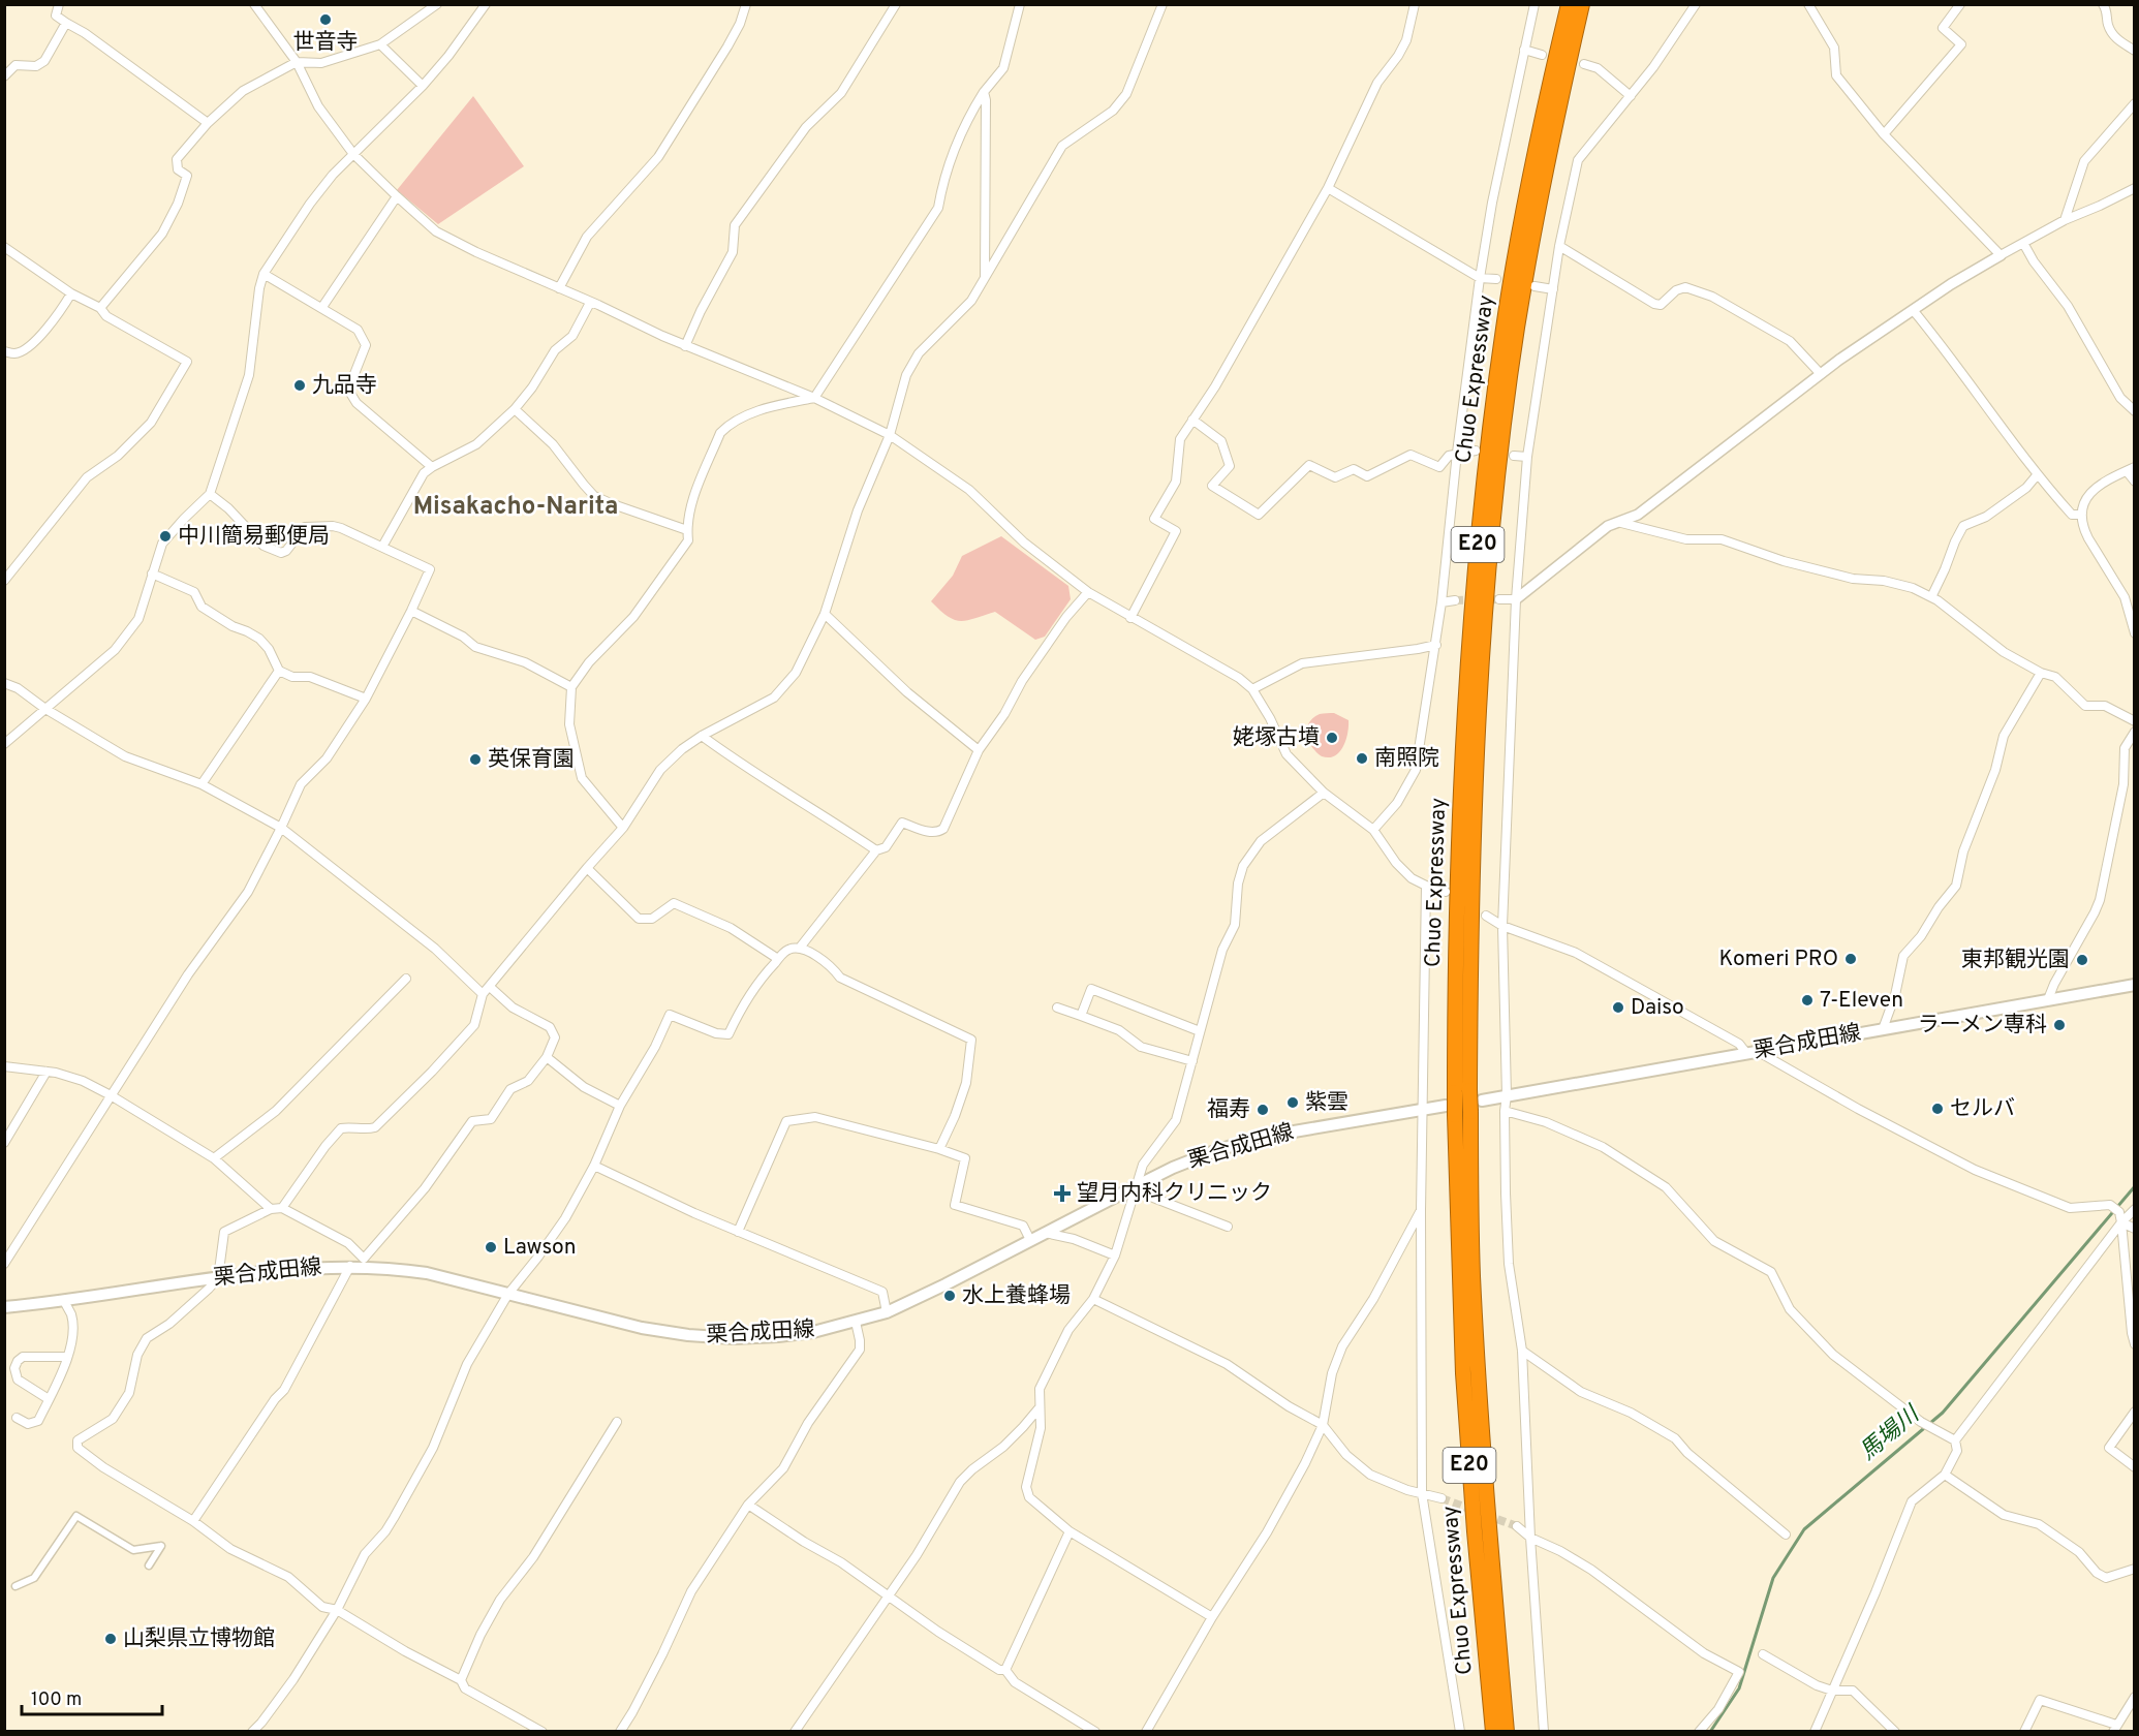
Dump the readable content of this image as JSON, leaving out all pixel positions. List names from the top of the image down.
{
  "streets": {
    "highway": ["Chuo Expressway", "E20"],
    "main road": ["栗合成田線"]
  },
  "crossings": [
    ["Chuo Expressway", "栗合成田線"]
  ],
  "districts": ["Misakacho-Narita"],
  "water": ["馬場川"],
  "places": {
    "other": [
      "世音寺",
      "九品寺",
      "中川簡易郵便局",
      "姥塚古墳",
      "南照院",
      "英保育園",
      "Komeri PRO",
      "東邦観光園",
      "7-Eleven",
      "Daiso",
      "ラーメン専科",
      "紫雲",
      "セルバ",
      "福寿",
      "Lawson",
      "水上養蜂場",
      "山梨県立博物館"
    ],
    "health": ["望月内科クリニック"]
  },
  "scale_bar": "100 m"
}
